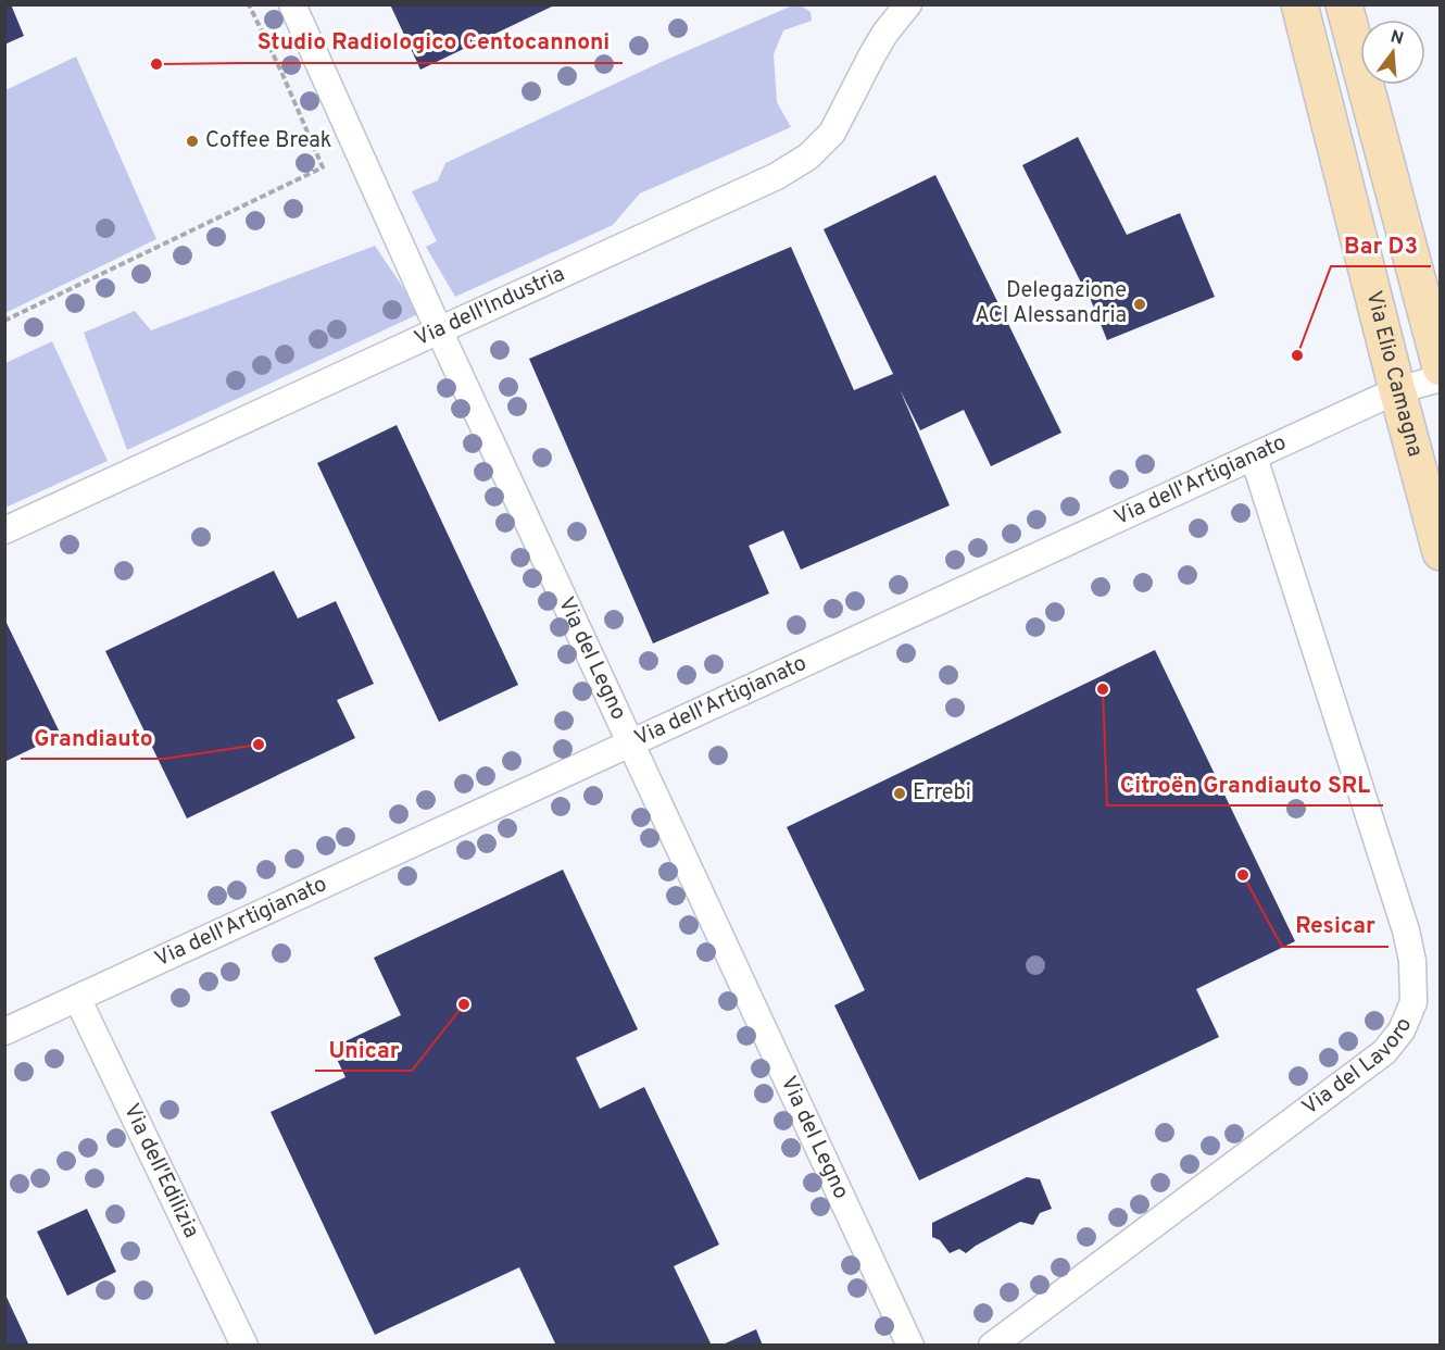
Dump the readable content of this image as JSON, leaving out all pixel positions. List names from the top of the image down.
{
  "streets": {
    "street": [
      "Via dell'Industria",
      "Via Elio Camagna",
      "Via dell'Artigianato",
      "Via del Legno",
      "Via del Lavoro",
      "Via dell'Edilizia"
    ]
  },
  "crossings": [
    ["Via dell'Industria", "Via del Legno"],
    ["Via Elio Camagna", "Via dell'Artigianato"],
    ["Via dell'Artigianato", "Via del Legno"],
    ["Via dell'Artigianato", "Via del Lavoro"],
    ["Via dell'Artigianato", "Via dell'Edilizia"]
  ],
  "places": [
    "Studio Radiologico Centocannoni",
    "Coffee Break",
    "Delegazione ACI Alessandria",
    "Bar D3",
    "Citroën Grandiauto SRL",
    "Grandiauto",
    "Errebi",
    "Resicar",
    "Unicar"
  ],
  "north": "top"
}
